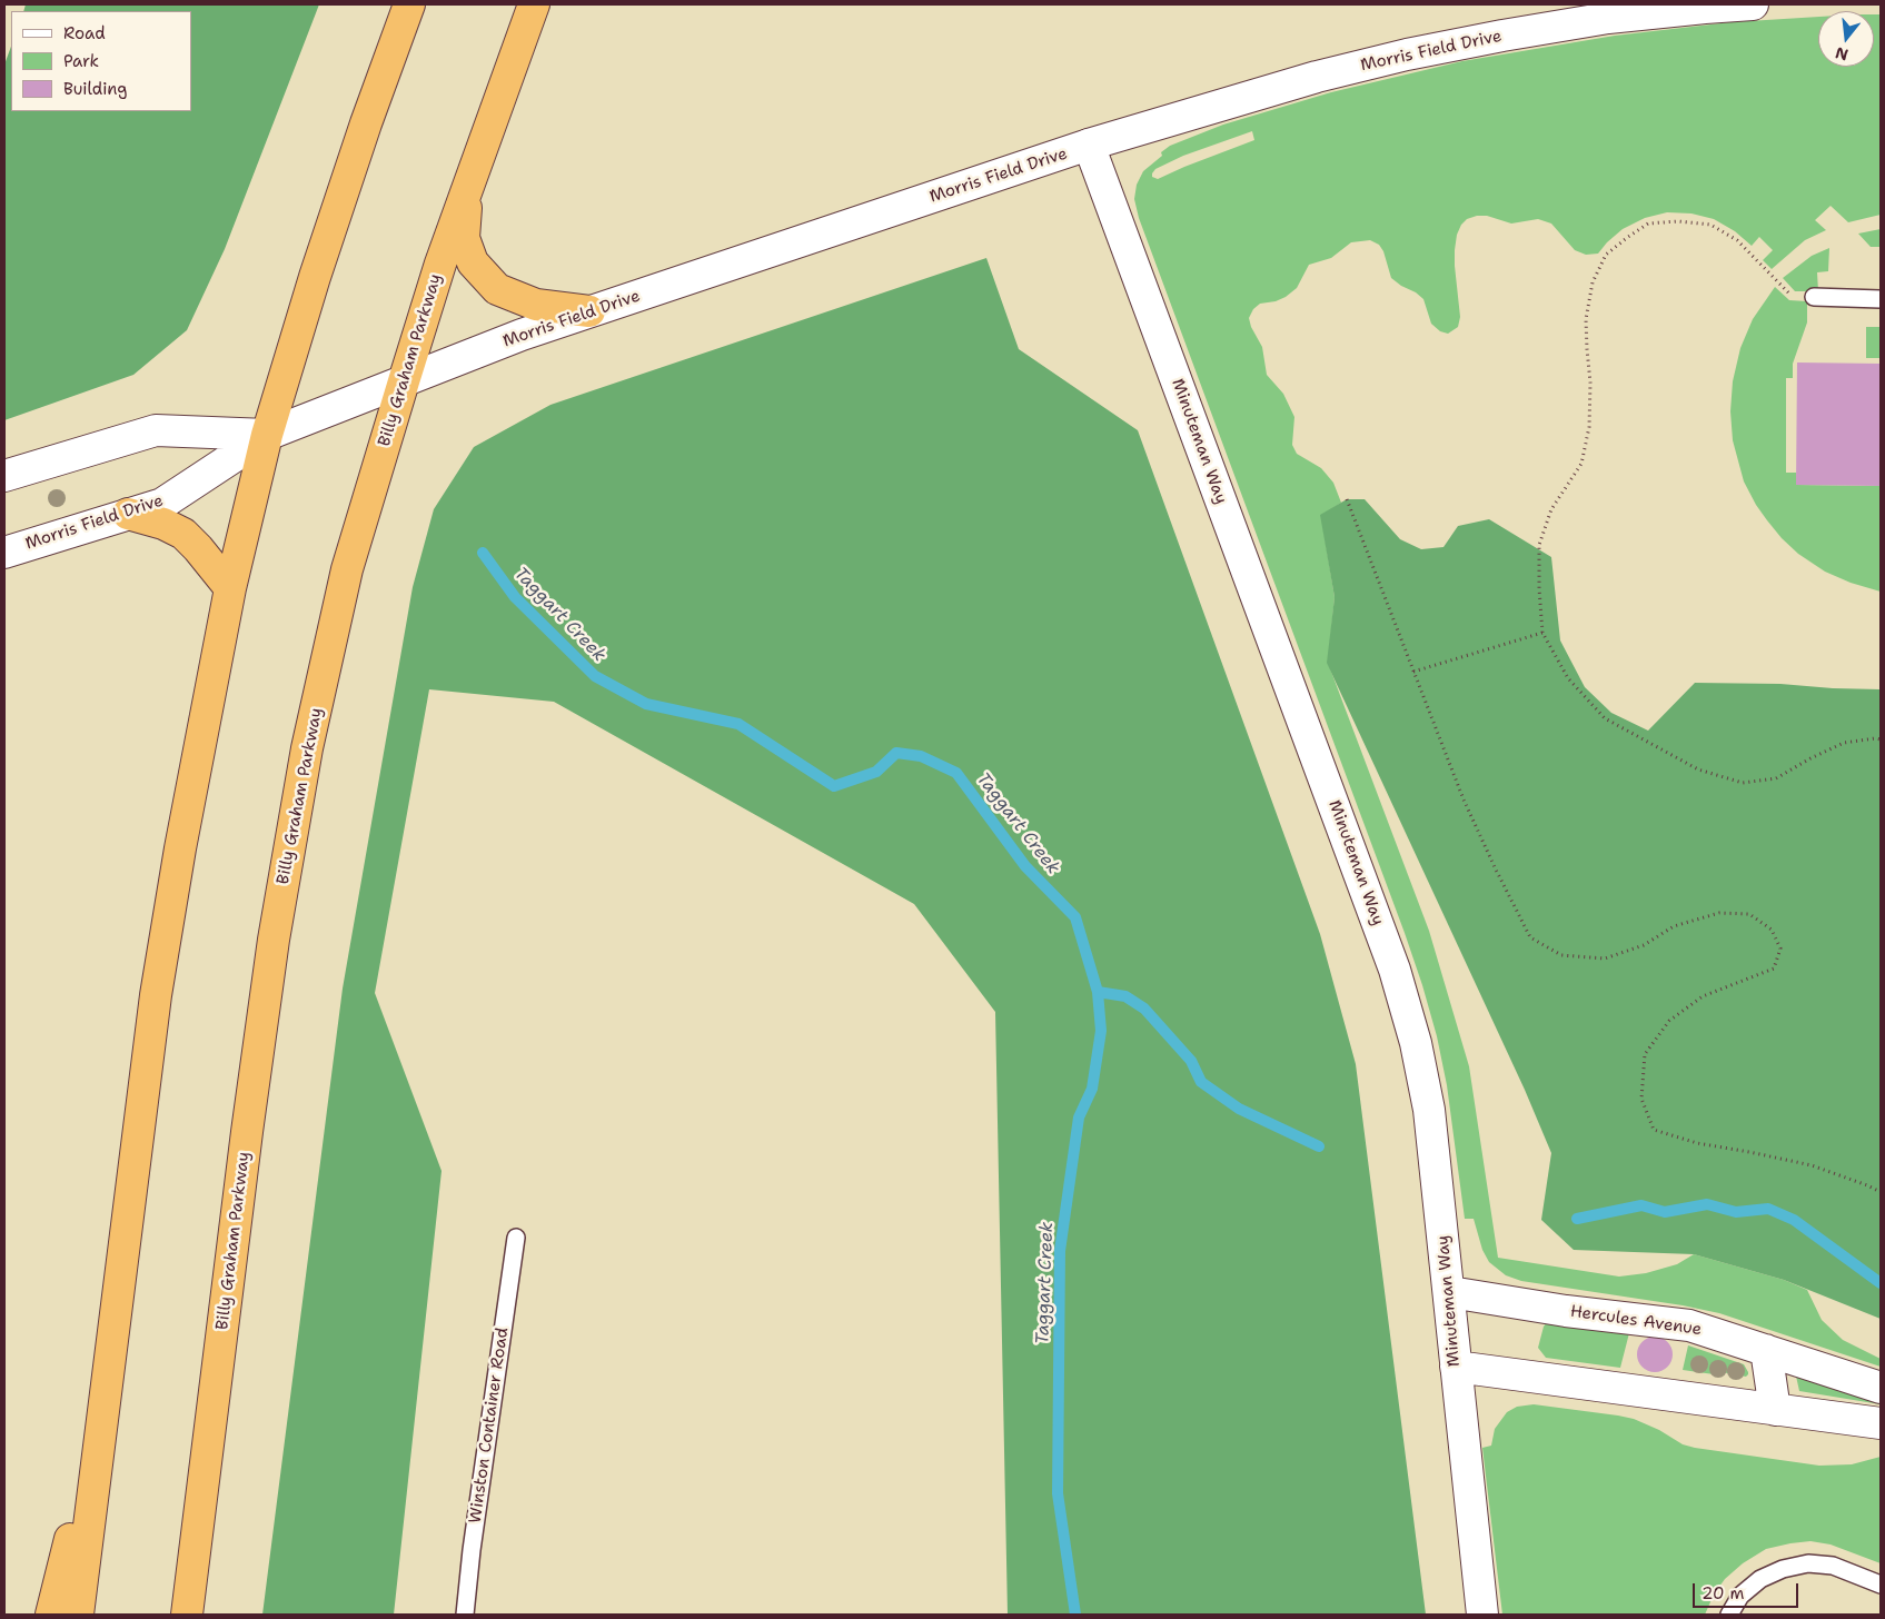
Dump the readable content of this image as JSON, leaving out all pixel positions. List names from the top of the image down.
{
  "streets": {
    "highway": ["Billy Graham Parkway"],
    "street": ["Morris Field Drive", "Minuteman Way", "Hercules Avenue"],
    "lane": ["Winston Container Road"]
  },
  "crossings": [
    ["Morris Field Drive", "Billy Graham Parkway"],
    ["Morris Field Drive", "Minuteman Way"],
    ["Minuteman Way", "Hercules Avenue"]
  ],
  "water": ["Taggart Creek"],
  "legend": ["Road", "Park", "Building"],
  "scale_bar": "20 m",
  "north": "bottom"
}
